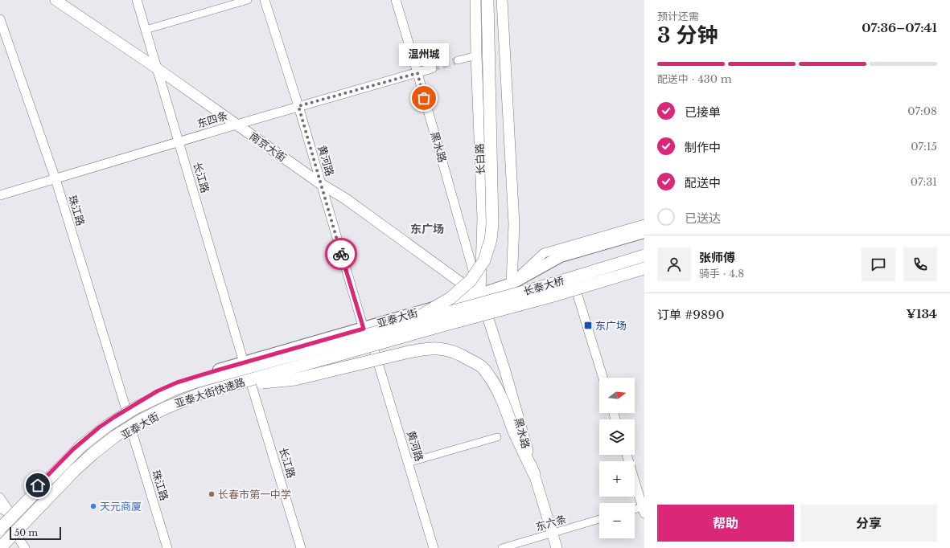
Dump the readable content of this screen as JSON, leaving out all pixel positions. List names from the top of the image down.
{
  "streets": {
    "highway": ["长泰大桥", "亚泰大街快速路"],
    "main road": [
      "南京大街",
      "黑水路",
      "长白路",
      "亚泰大街"
    ],
    "street": [
      "东四条",
      "黄河路",
      "长江路",
      "珠江路",
      "东六条"
    ]
  },
  "crossings": [
    ["东四条", "南京大街"],
    ["东四条", "黑水路"],
    ["东四条", "黄河路"],
    ["东四条", "长江路"],
    ["东四条", "珠江路"],
    ["南京大街", "黑水路"],
    ["南京大街", "长白路"],
    ["南京大街", "黄河路"],
    ["南京大街", "长江路"],
    ["南京大街", "亚泰大街"],
    ["黑水路", "长白路"],
    ["黑水路", "亚泰大街"],
    ["黑水路", "东六条"],
    ["长白路", "亚泰大街"],
    ["黄河路", "亚泰大街"],
    ["长江路", "亚泰大街"],
    ["珠江路", "亚泰大街"],
    ["长泰大桥", "亚泰大街快速路"]
  ],
  "districts": ["东广场"],
  "places": {
    "other": ["温州城", "长春市第一中学", "天元商厦"],
    "transit": ["东广场"]
  },
  "scale_bar": "50 m",
  "north": "right",
  "page": {
    "heading": ["3 分钟", "预计还需", "07:36–07:41"],
    "panel": [
      "张师傅",
      "骑手 · 4.8",
      "订单 #9890",
      "¥134"
    ],
    "bubble": "温州城",
    "bar": "配送中 · 430 m",
    "list": [
      ["已接单", "07:08"],
      ["制作中", "07:15"],
      ["配送中", "07:31"],
      "已送达"
    ],
    "map_buttons": ["+", "−"],
    "buttons": ["帮助", "分享"],
    "scale": "50 m"
  }
}
